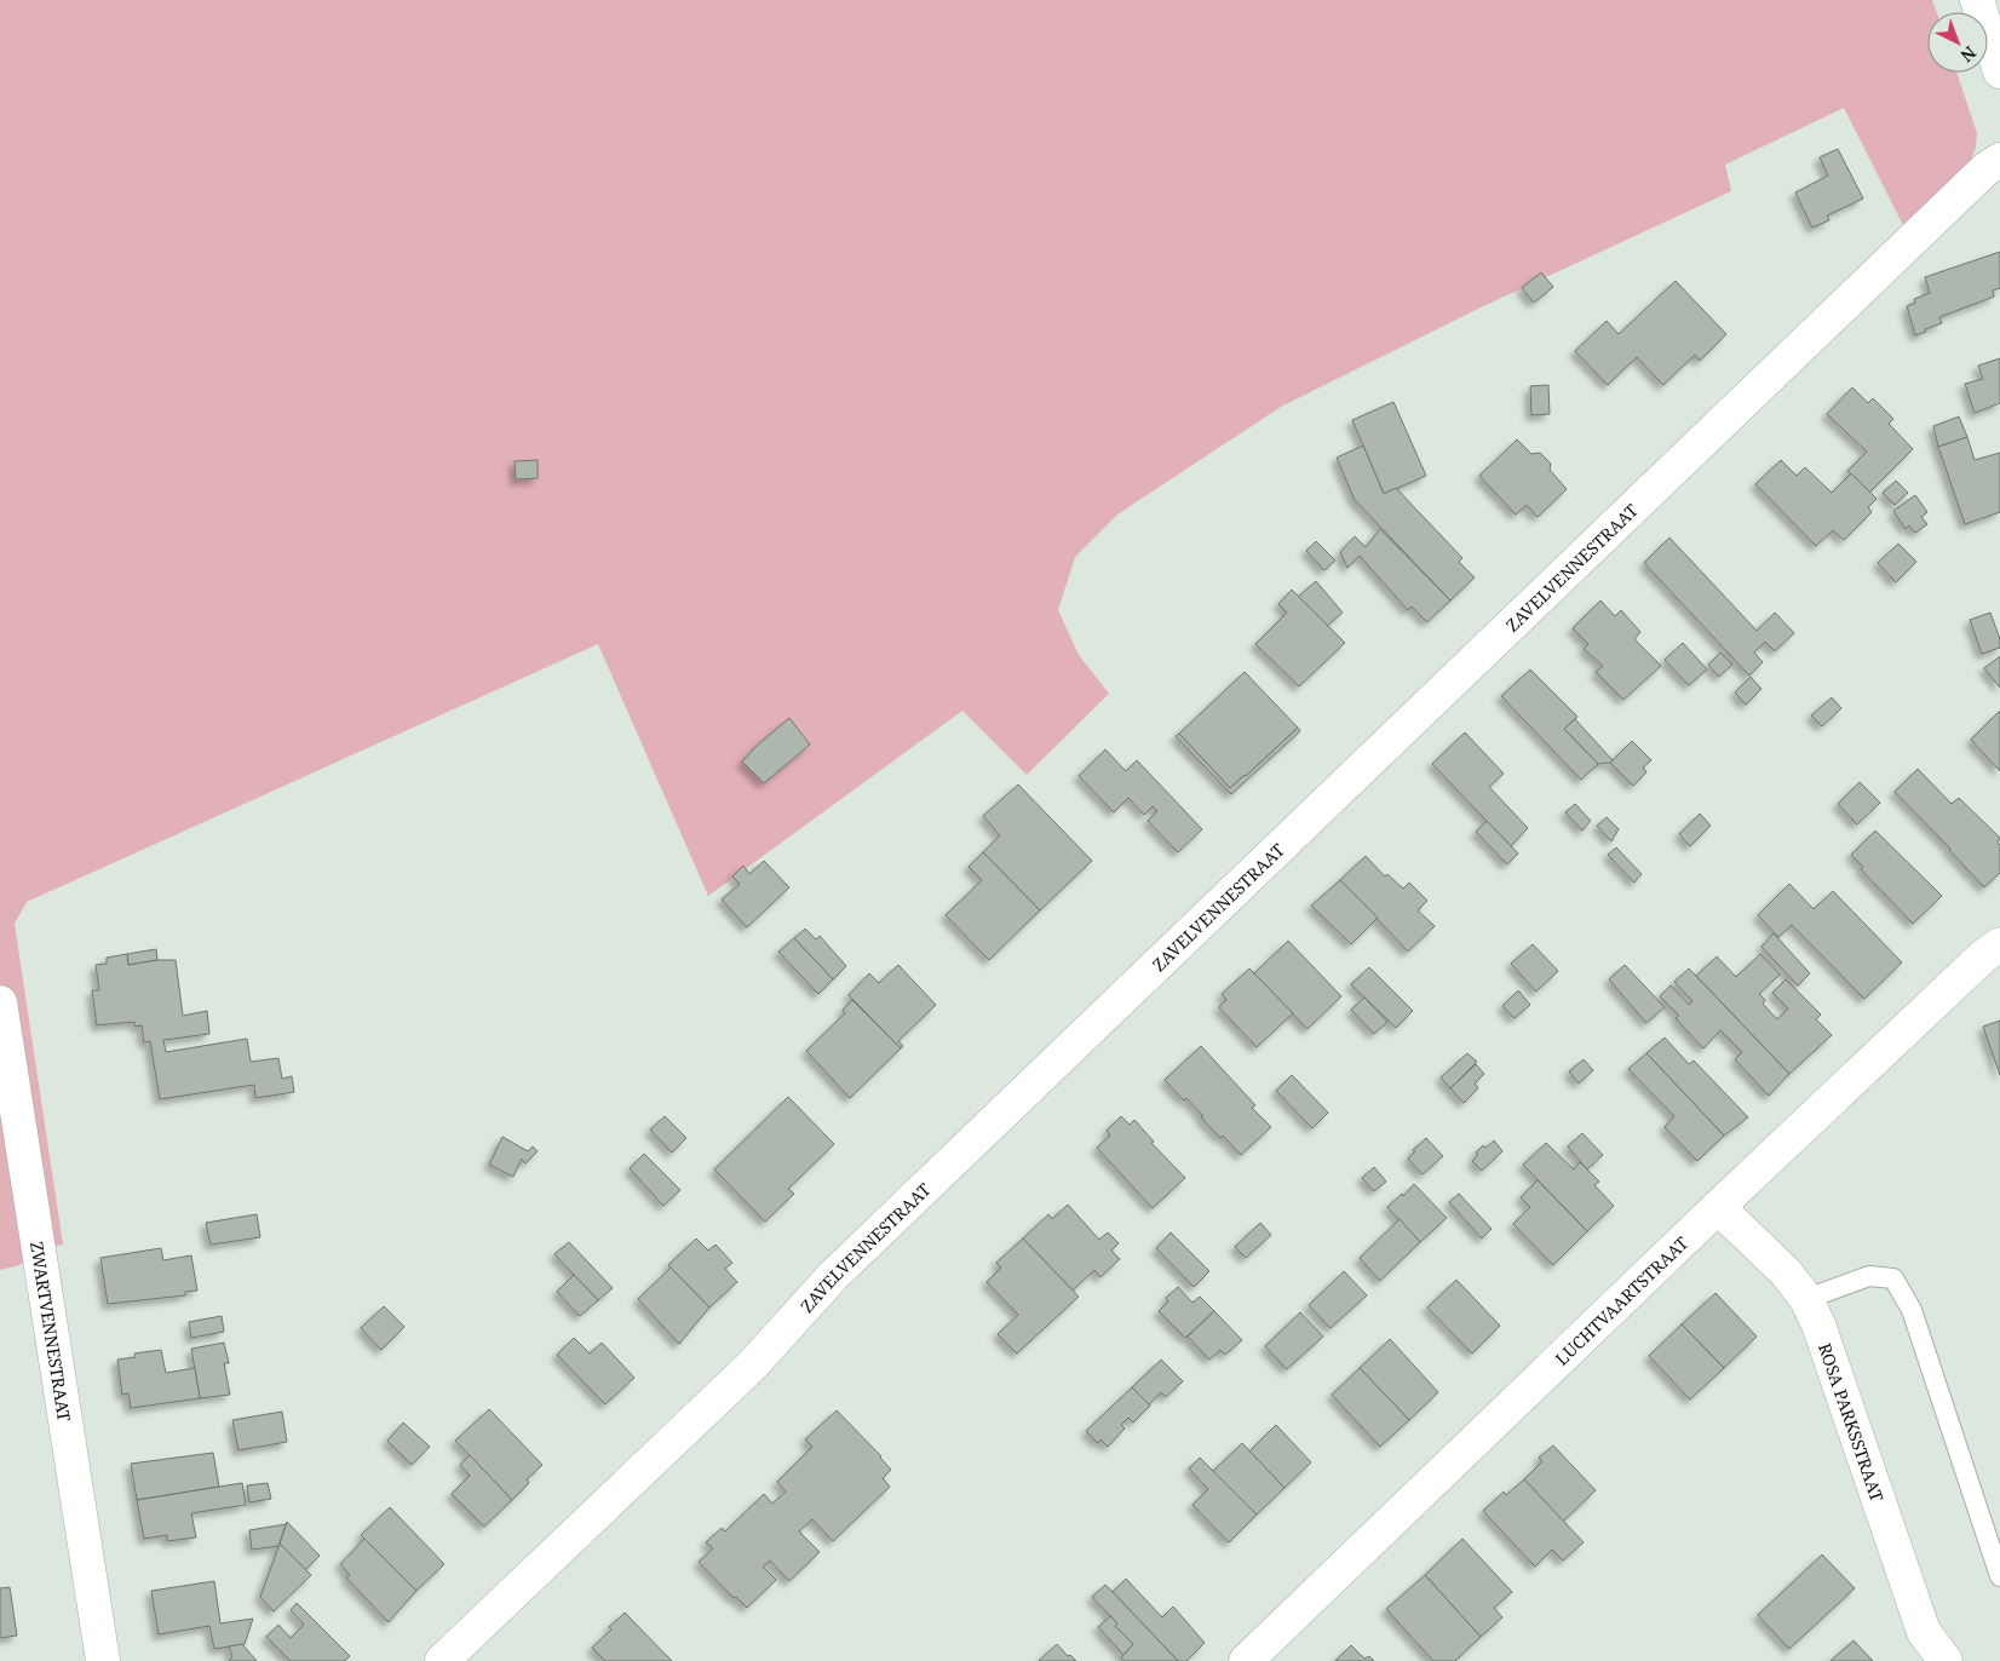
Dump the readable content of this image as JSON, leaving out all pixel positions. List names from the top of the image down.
{
  "streets": {
    "street": [
      "ZAVELVENNESTRAAT",
      "LUCHTVAARTSTRAAT",
      "ZWARTVENNESTRAAT",
      "ROSA PARKSSTRAAT"
    ]
  },
  "crossings": [
    ["LUCHTVAARTSTRAAT", "ROSA PARKSSTRAAT"]
  ],
  "north": "bottom right"
}
